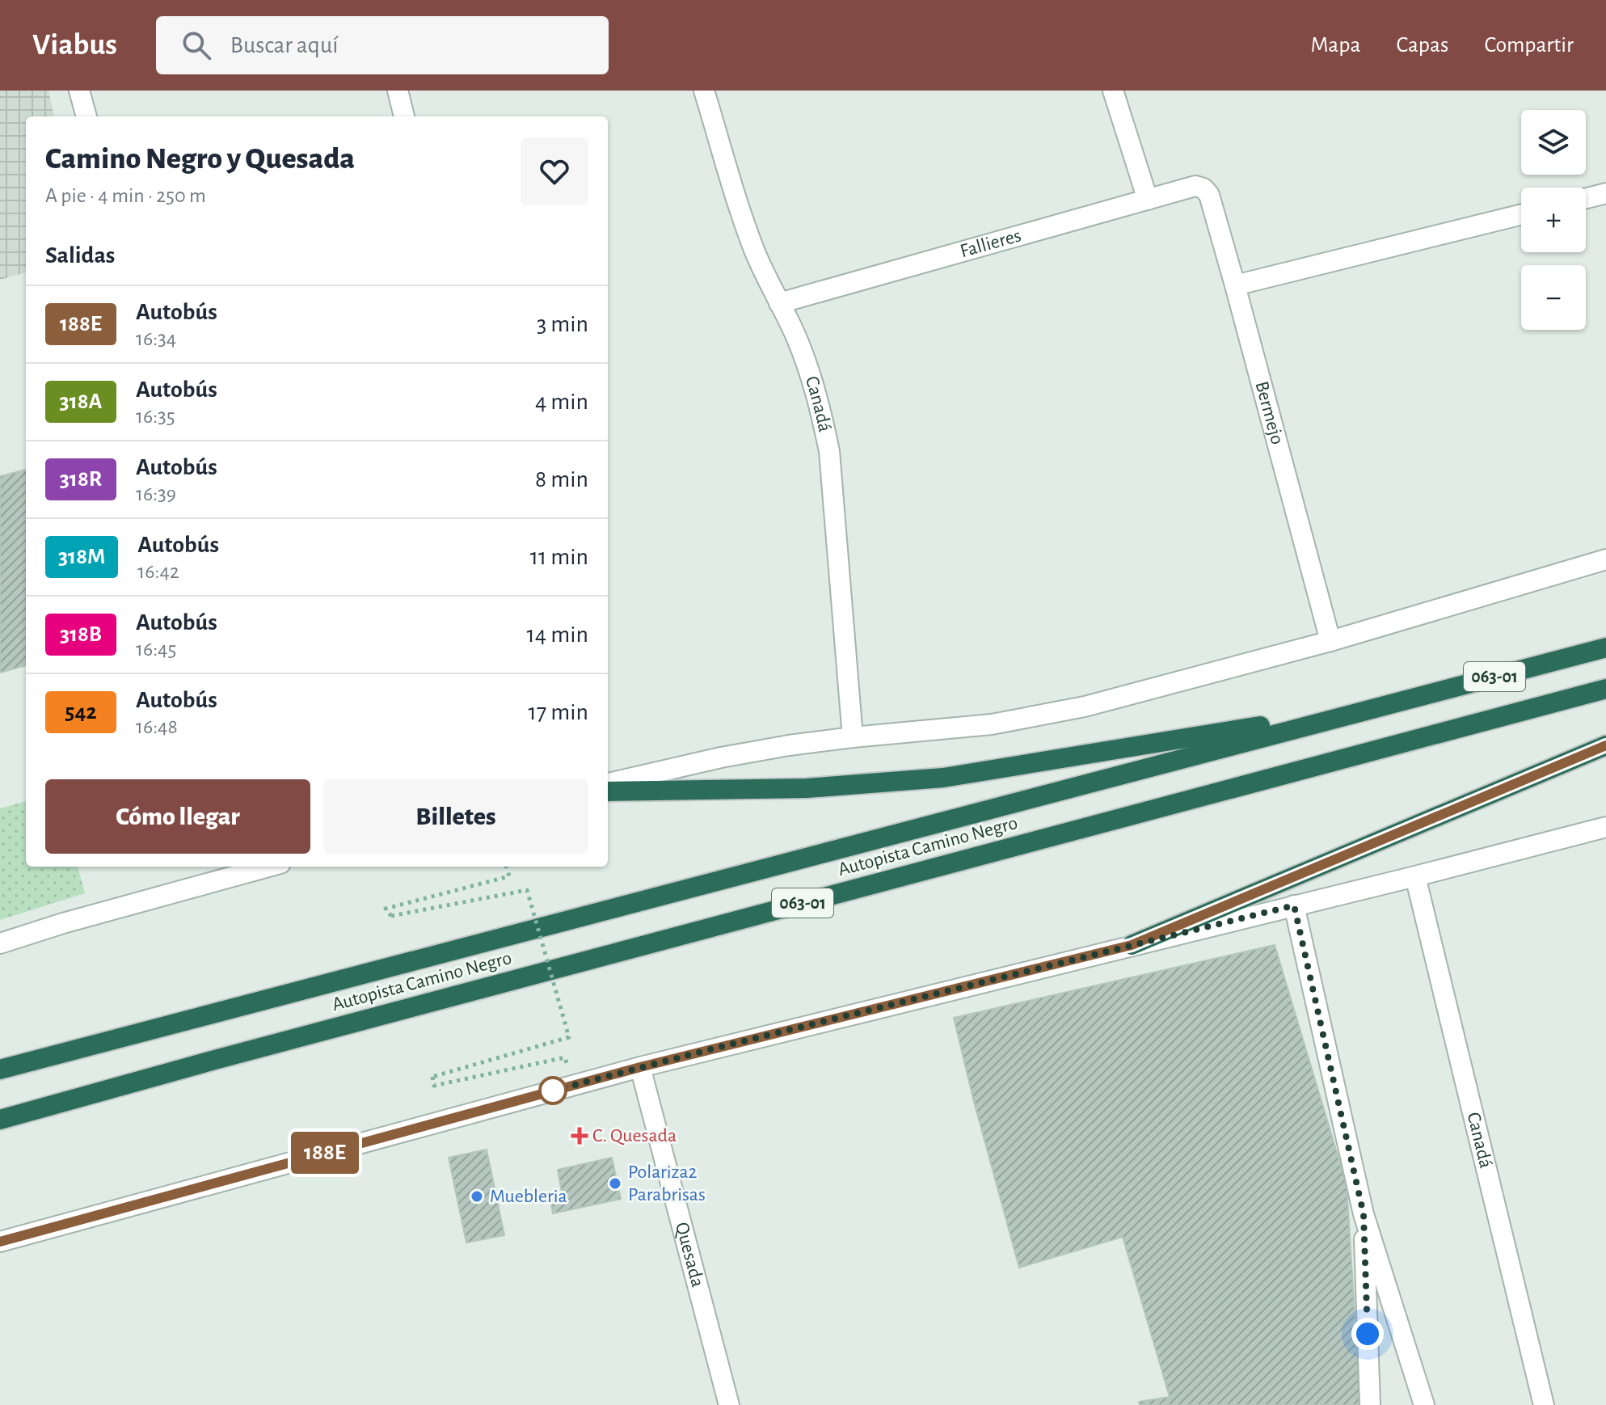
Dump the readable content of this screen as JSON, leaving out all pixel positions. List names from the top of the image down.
{
  "streets": {
    "highway": ["063-01", "Autopista Camino Negro"],
    "street": [
      "Fallieres",
      "Canadá",
      "Bermejo",
      "Quesada"
    ]
  },
  "crossings": [
    ["Fallieres", "Canadá"],
    ["Fallieres", "Bermejo"]
  ],
  "places": {
    "health": ["C. Quesada"],
    "other": ["Polariza2 Parabrisas", "Muebleria"]
  },
  "lines": ["bus line 188E"],
  "page": {
    "header": "Viabus",
    "search": "Buscar aquí",
    "nav": ["Mapa", "Capas", "Compartir"],
    "on_map": "188E",
    "map_buttons": ["+", "−"],
    "heading": [
      ["Camino Negro y Quesada", "A pie · 4 min · 250 m"],
      "Salidas"
    ],
    "list": [
      {
        "mark": "188E",
        "name": "Autobús",
        "note": "16:34",
        "value": "3 min"
      },
      {
        "mark": "318A",
        "name": "Autobús",
        "note": "16:35",
        "value": "4 min"
      },
      {
        "mark": "318R",
        "name": "Autobús",
        "note": "16:39",
        "value": "8 min"
      },
      {
        "mark": "318M",
        "name": "Autobús",
        "note": "16:42",
        "value": "11 min"
      },
      {
        "mark": "318B",
        "name": "Autobús",
        "note": "16:45",
        "value": "14 min"
      },
      {
        "mark": "542",
        "name": "Autobús",
        "note": "16:48",
        "value": "17 min"
      }
    ],
    "buttons": ["Cómo llegar", "Billetes"]
  }
}
